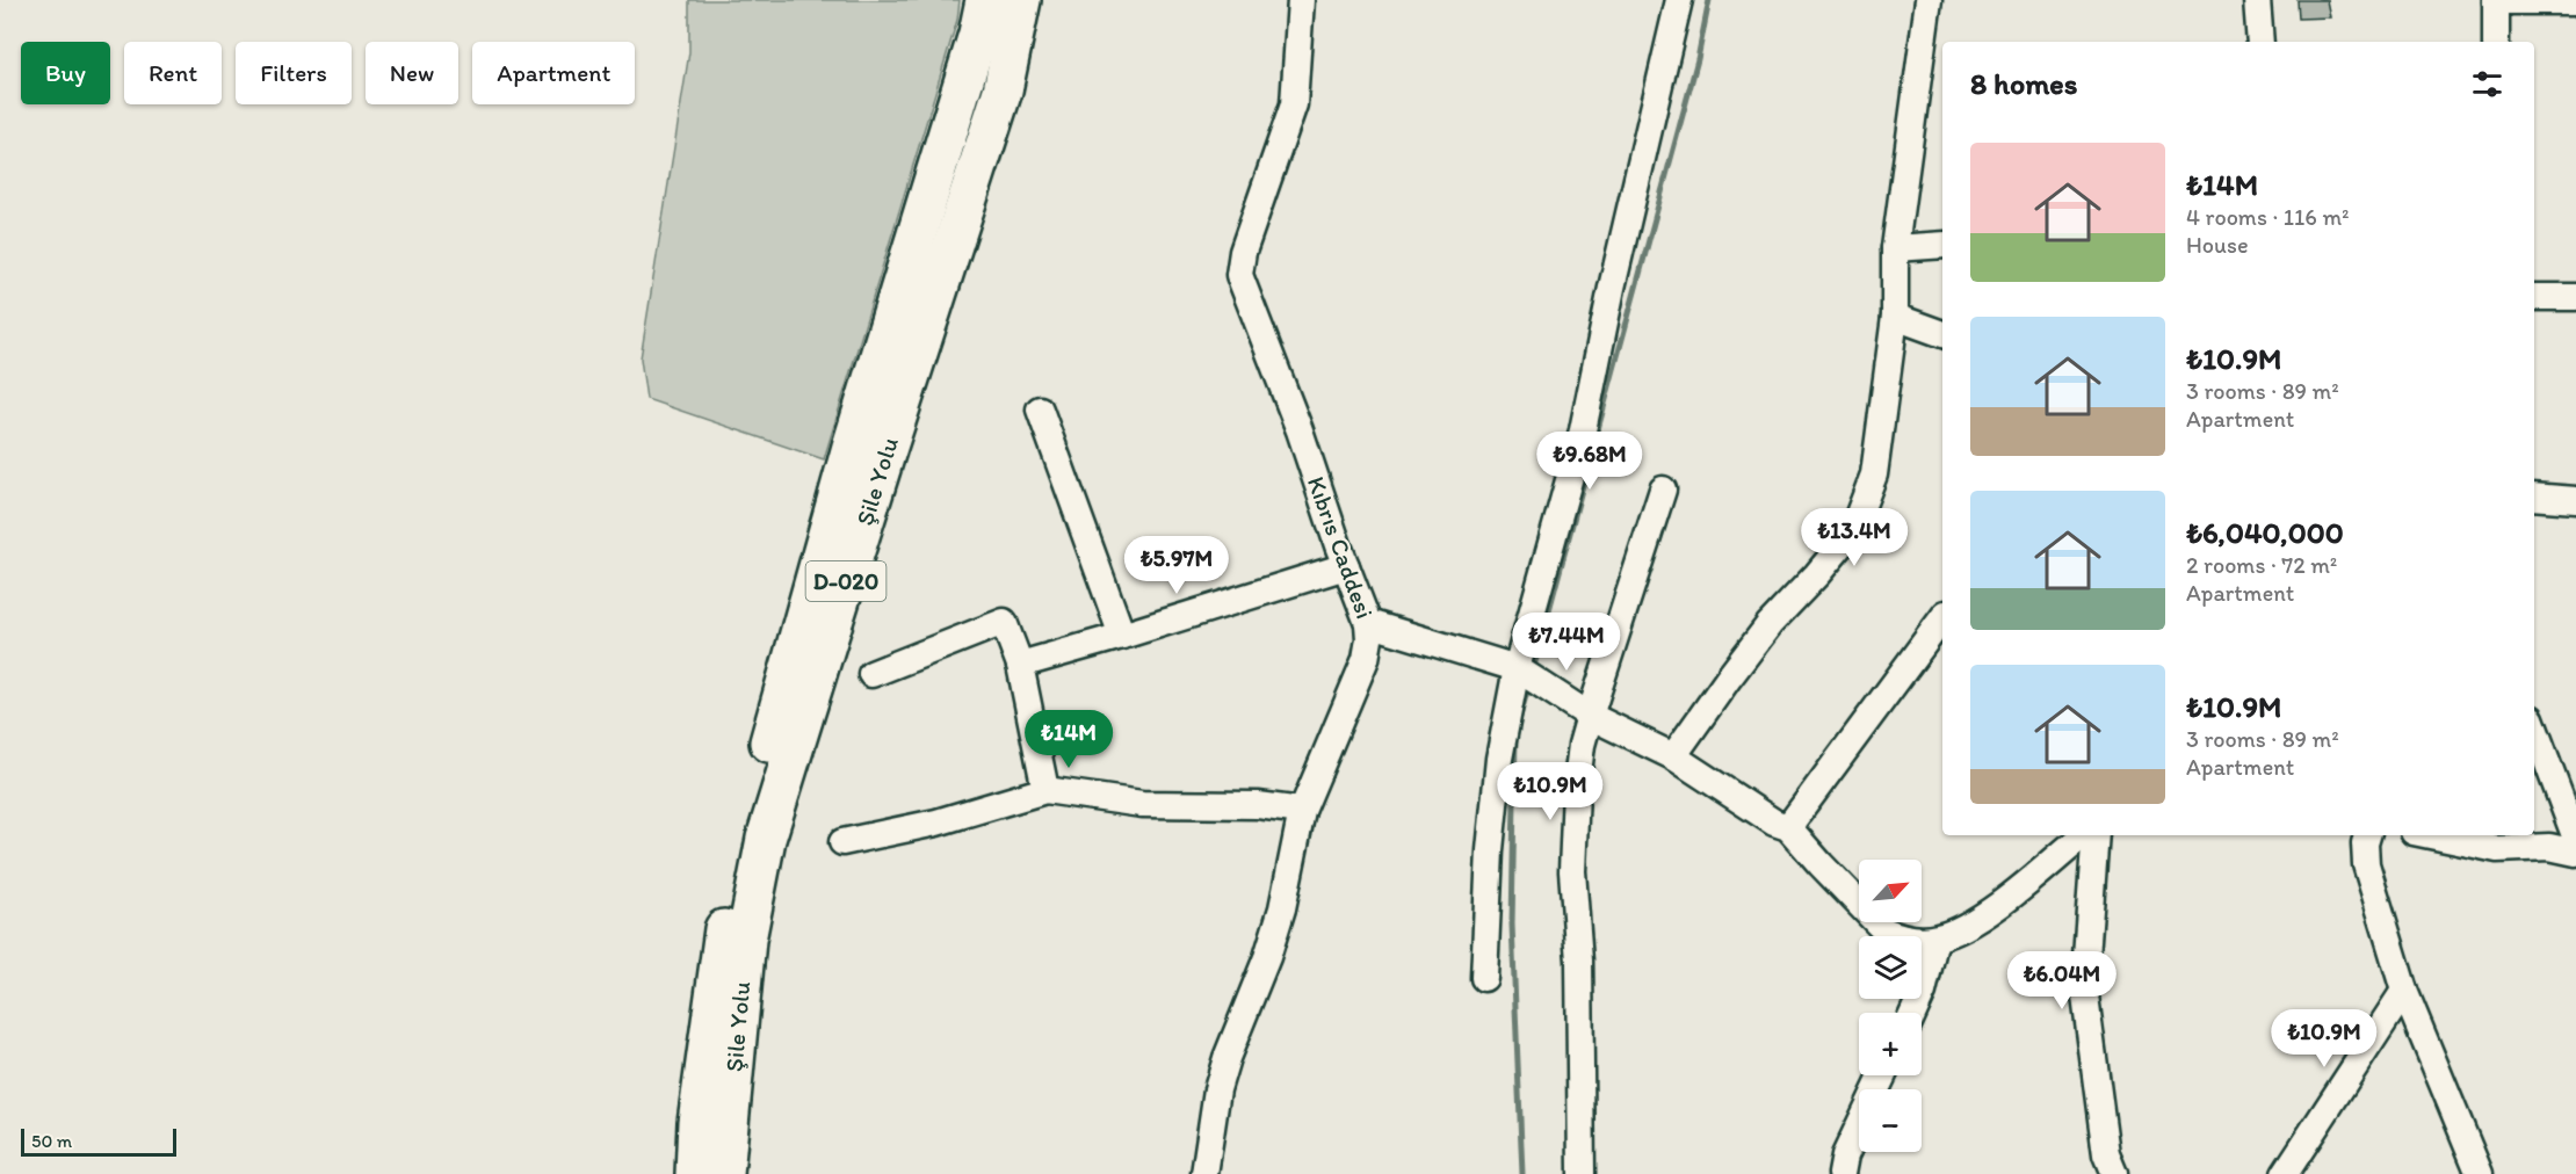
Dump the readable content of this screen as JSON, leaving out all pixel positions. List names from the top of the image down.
{
  "streets": {
    "highway": ["Şile Yolu", "D-020"],
    "street": ["Kıbrıs Caddesi"]
  },
  "scale_bar": "50 m",
  "north": "top right",
  "page": {
    "chip": [
      "Buy",
      "Rent",
      "Filters",
      "New",
      "Apartment"
    ],
    "heading": "8 homes",
    "list": [
      {
        "name": "₺14M",
        "note": "4 rooms · 116 m² · House"
      },
      {
        "name": "₺10.9M",
        "note": "3 rooms · 89 m² · Apartment"
      },
      {
        "name": "₺6,040,000",
        "note": "2 rooms · 72 m² · Apartment"
      },
      {
        "name": "₺10.9M",
        "note": "3 rooms · 89 m² · Apartment"
      }
    ],
    "price": [
      "₺9.68M",
      "₺13.4M",
      "₺5.97M",
      "₺7.44M",
      "₺14M",
      "₺10.9M",
      "₺6.04M",
      "₺10.9M"
    ],
    "map_buttons": ["+", "−"],
    "scale": "50 m"
  }
}
